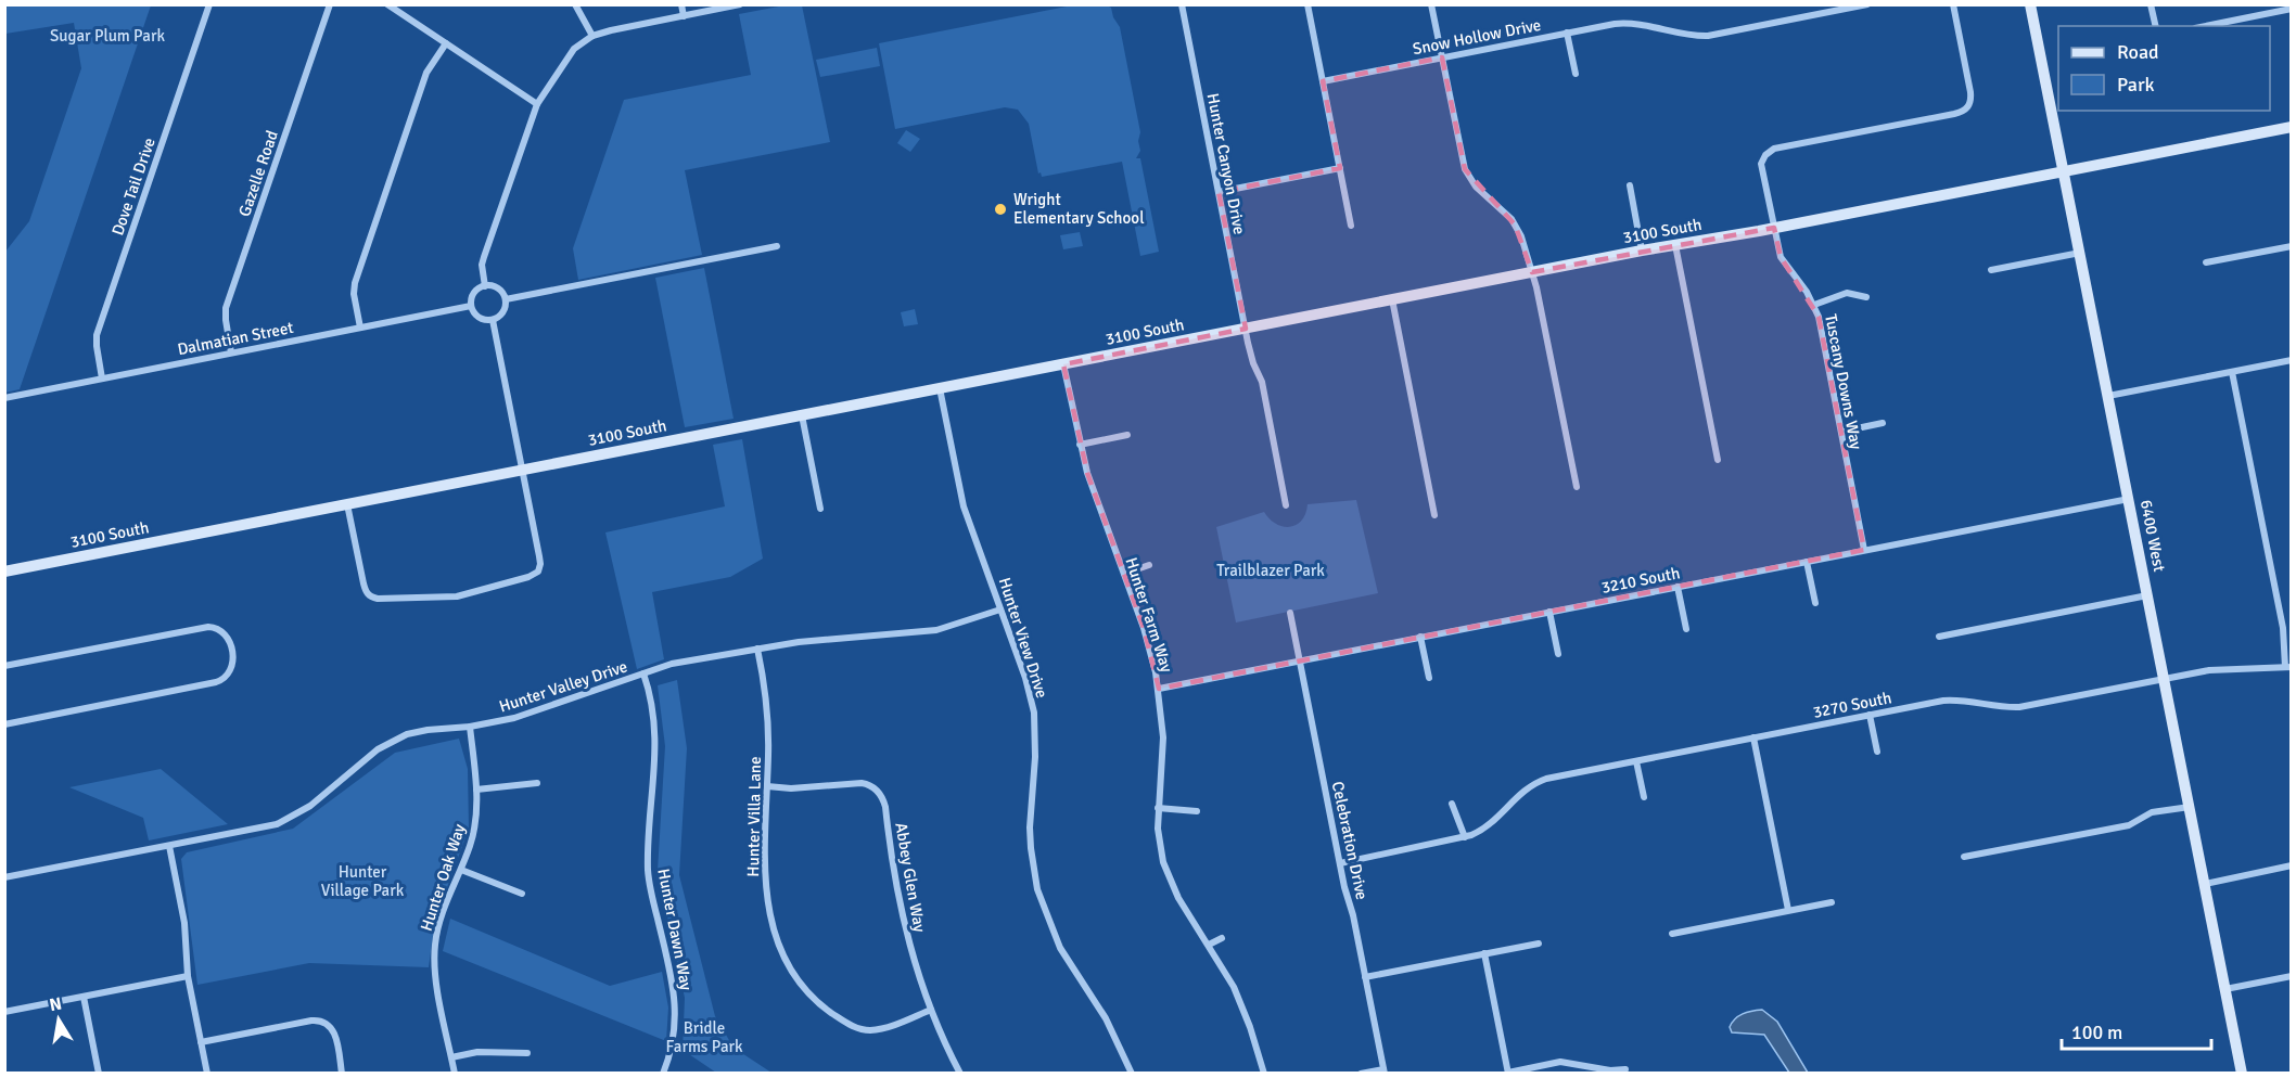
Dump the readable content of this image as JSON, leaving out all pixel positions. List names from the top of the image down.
{
  "streets": {
    "main road": ["3100 South", "6400 West"],
    "street": [
      "Snow Hollow Drive",
      "Hunter Canyon Drive",
      "Gazelle Road",
      "Dove Tail Drive",
      "Dalmatian Street",
      "Tuscany Downs Way",
      "3210 South",
      "Hunter Farm Way",
      "Hunter View Drive",
      "Hunter Valley Drive",
      "3270 South",
      "Hunter Villa Lane",
      "Celebration Drive",
      "Hunter Oak Way",
      "Abbey Glen Way",
      "Hunter Dawn Way"
    ]
  },
  "crossings": [
    ["Hunter Canyon Drive", "3100 South"],
    ["Gazelle Road", "Dalmatian Street"],
    ["Dove Tail Drive", "Dalmatian Street"],
    ["3100 South", "Tuscany Downs Way"],
    ["3100 South", "6400 West"],
    ["3100 South", "Hunter Farm Way"],
    ["3100 South", "Hunter View Drive"],
    ["Tuscany Downs Way", "3210 South"],
    ["6400 West", "3210 South"],
    ["6400 West", "3270 South"],
    ["3210 South", "Hunter Farm Way"],
    ["3210 South", "Celebration Drive"],
    ["Hunter View Drive", "Hunter Valley Drive"],
    ["Hunter Valley Drive", "Hunter Villa Lane"],
    ["Hunter Valley Drive", "Hunter Oak Way"],
    ["Hunter Valley Drive", "Hunter Dawn Way"],
    ["Hunter Villa Lane", "Abbey Glen Way"]
  ],
  "parks": [
    "Sugar Plum Park",
    "Trailblazer Park",
    "Hunter Village Park",
    "Bridle Farms Park"
  ],
  "places": ["Wright Elementary School"],
  "legend": ["Road", "Park"],
  "scale_bar": "100 m",
  "north": "top"
}
